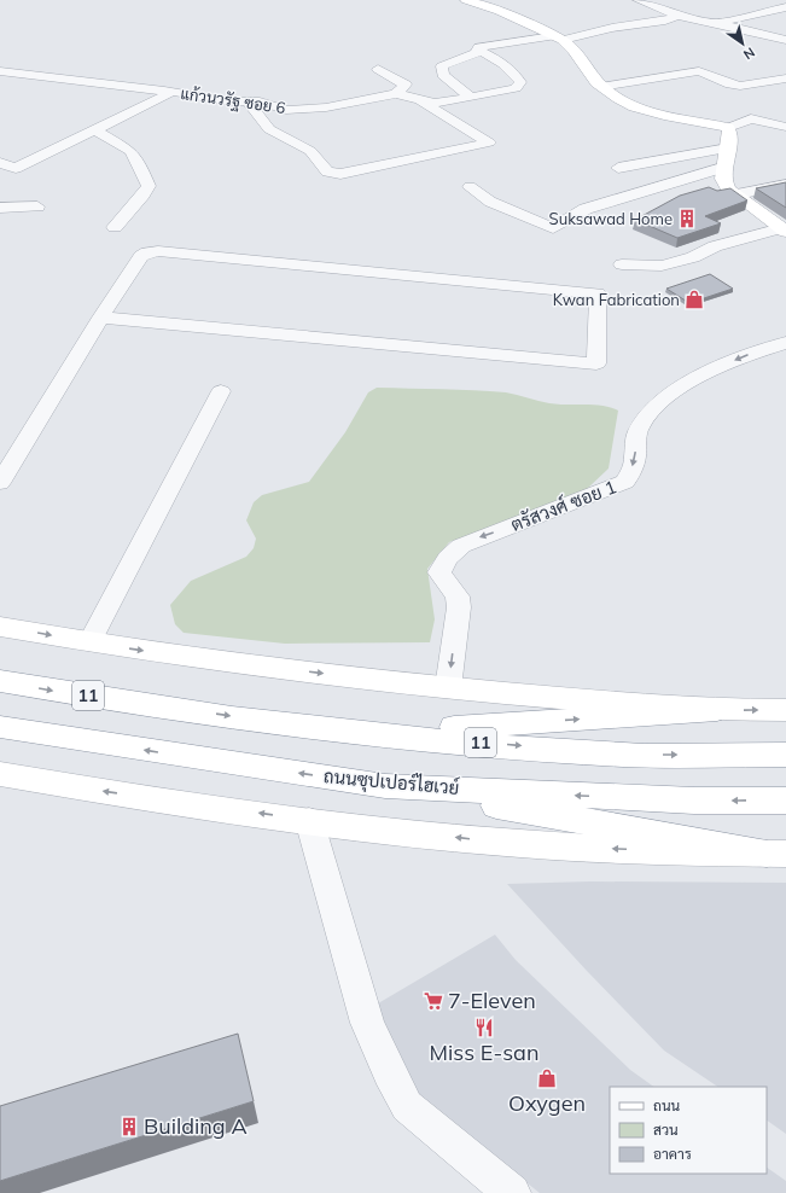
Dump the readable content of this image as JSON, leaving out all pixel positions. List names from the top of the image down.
{
  "streets": {
    "main road": ["11", "ถนนซุปเปอร์ไฮเวย์"],
    "street": ["แก้วนวรัฐ ซอย 6", "ตรัสวงศ์ ซอย 1"]
  },
  "one_way": ["ตรัสวงศ์ ซอย 1"],
  "places": {
    "building": ["Suksawad Home", "Building A"],
    "shop": ["Kwan Fabrication", "Oxygen"],
    "supermarket": ["7-Eleven"],
    "restaurant": ["Miss E-san"]
  },
  "legend": ["ถนน", "สวน", "อาคาร"],
  "north": "bottom right"
}
